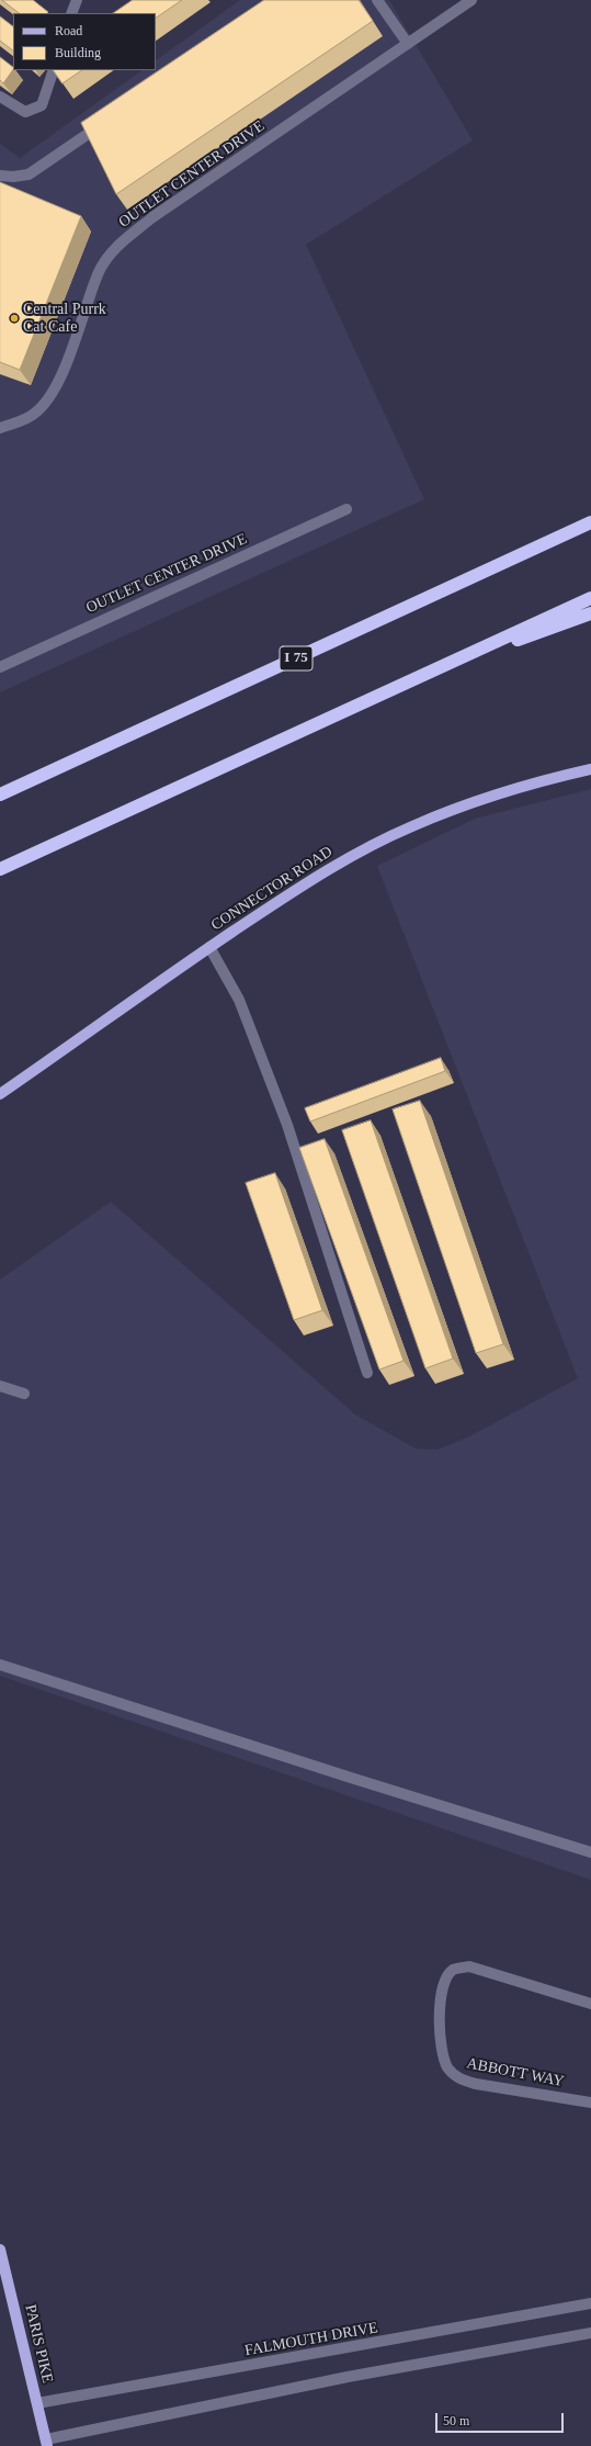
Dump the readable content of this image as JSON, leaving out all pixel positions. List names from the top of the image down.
{
  "streets": {
    "highway": ["I 75"],
    "main road": ["CONNECTOR ROAD", "PARIS PIKE"],
    "street": ["OUTLET CENTER DRIVE", "ABBOTT WAY", "FALMOUTH DRIVE"]
  },
  "crossings": [
    ["FALMOUTH DRIVE", "PARIS PIKE"]
  ],
  "places": ["Central Purrk Cat Cafe"],
  "legend": ["Road", "Building"],
  "scale_bar": "50 m"
}
